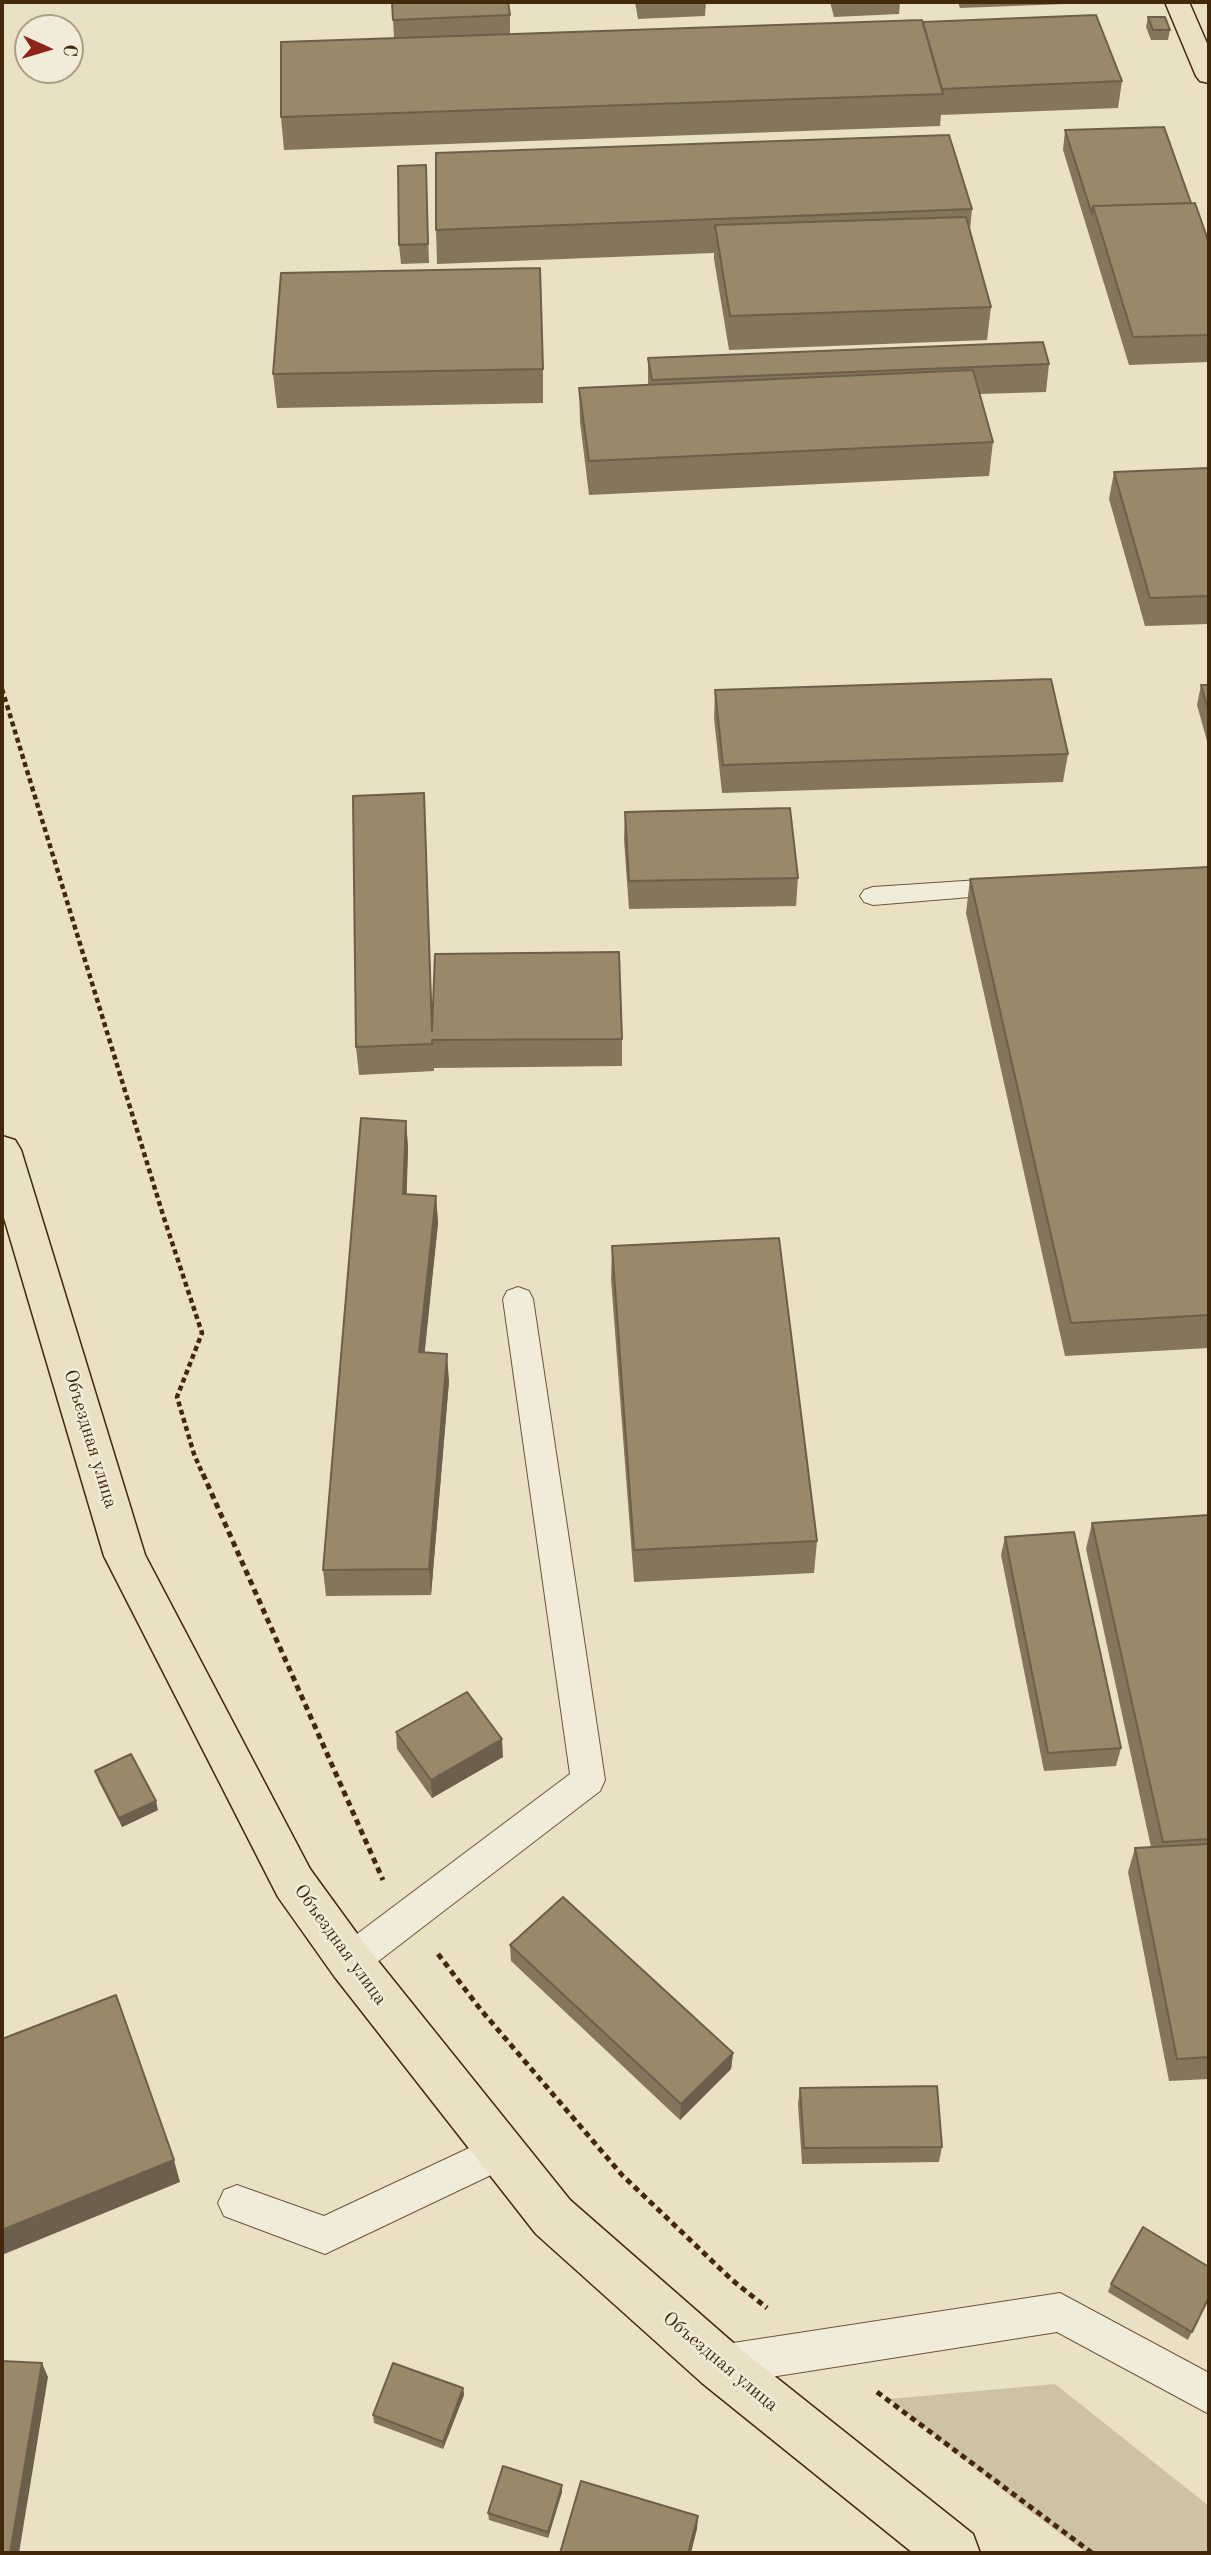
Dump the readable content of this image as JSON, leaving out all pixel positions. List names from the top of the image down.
{
  "streets": {
    "main road": ["Объездная улица"]
  },
  "north": "right"
}
